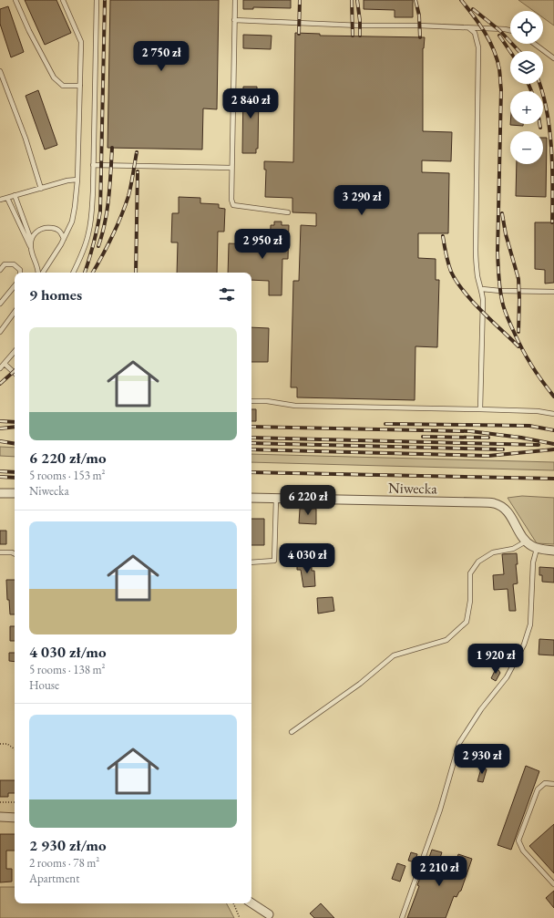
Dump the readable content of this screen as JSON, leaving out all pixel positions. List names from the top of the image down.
{
  "streets": {
    "street": ["Niwecka"]
  },
  "page": {
    "map_buttons": ["+", "−"],
    "price": [
      "2 750 zł",
      "2 840 zł",
      "3 290 zł",
      "2 950 zł",
      "6 220 zł",
      "4 030 zł",
      "1 920 zł",
      "2 930 zł",
      "2 210 zł"
    ],
    "heading": "9 homes",
    "list": [
      {
        "name": "6 220 zł/mo",
        "note": "5 rooms · 153 m² · Niwecka"
      },
      {
        "name": "4 030 zł/mo",
        "note": "5 rooms · 138 m² · House"
      },
      {
        "name": "2 930 zł/mo",
        "note": "2 rooms · 78 m² · Apartment"
      }
    ]
  }
}
